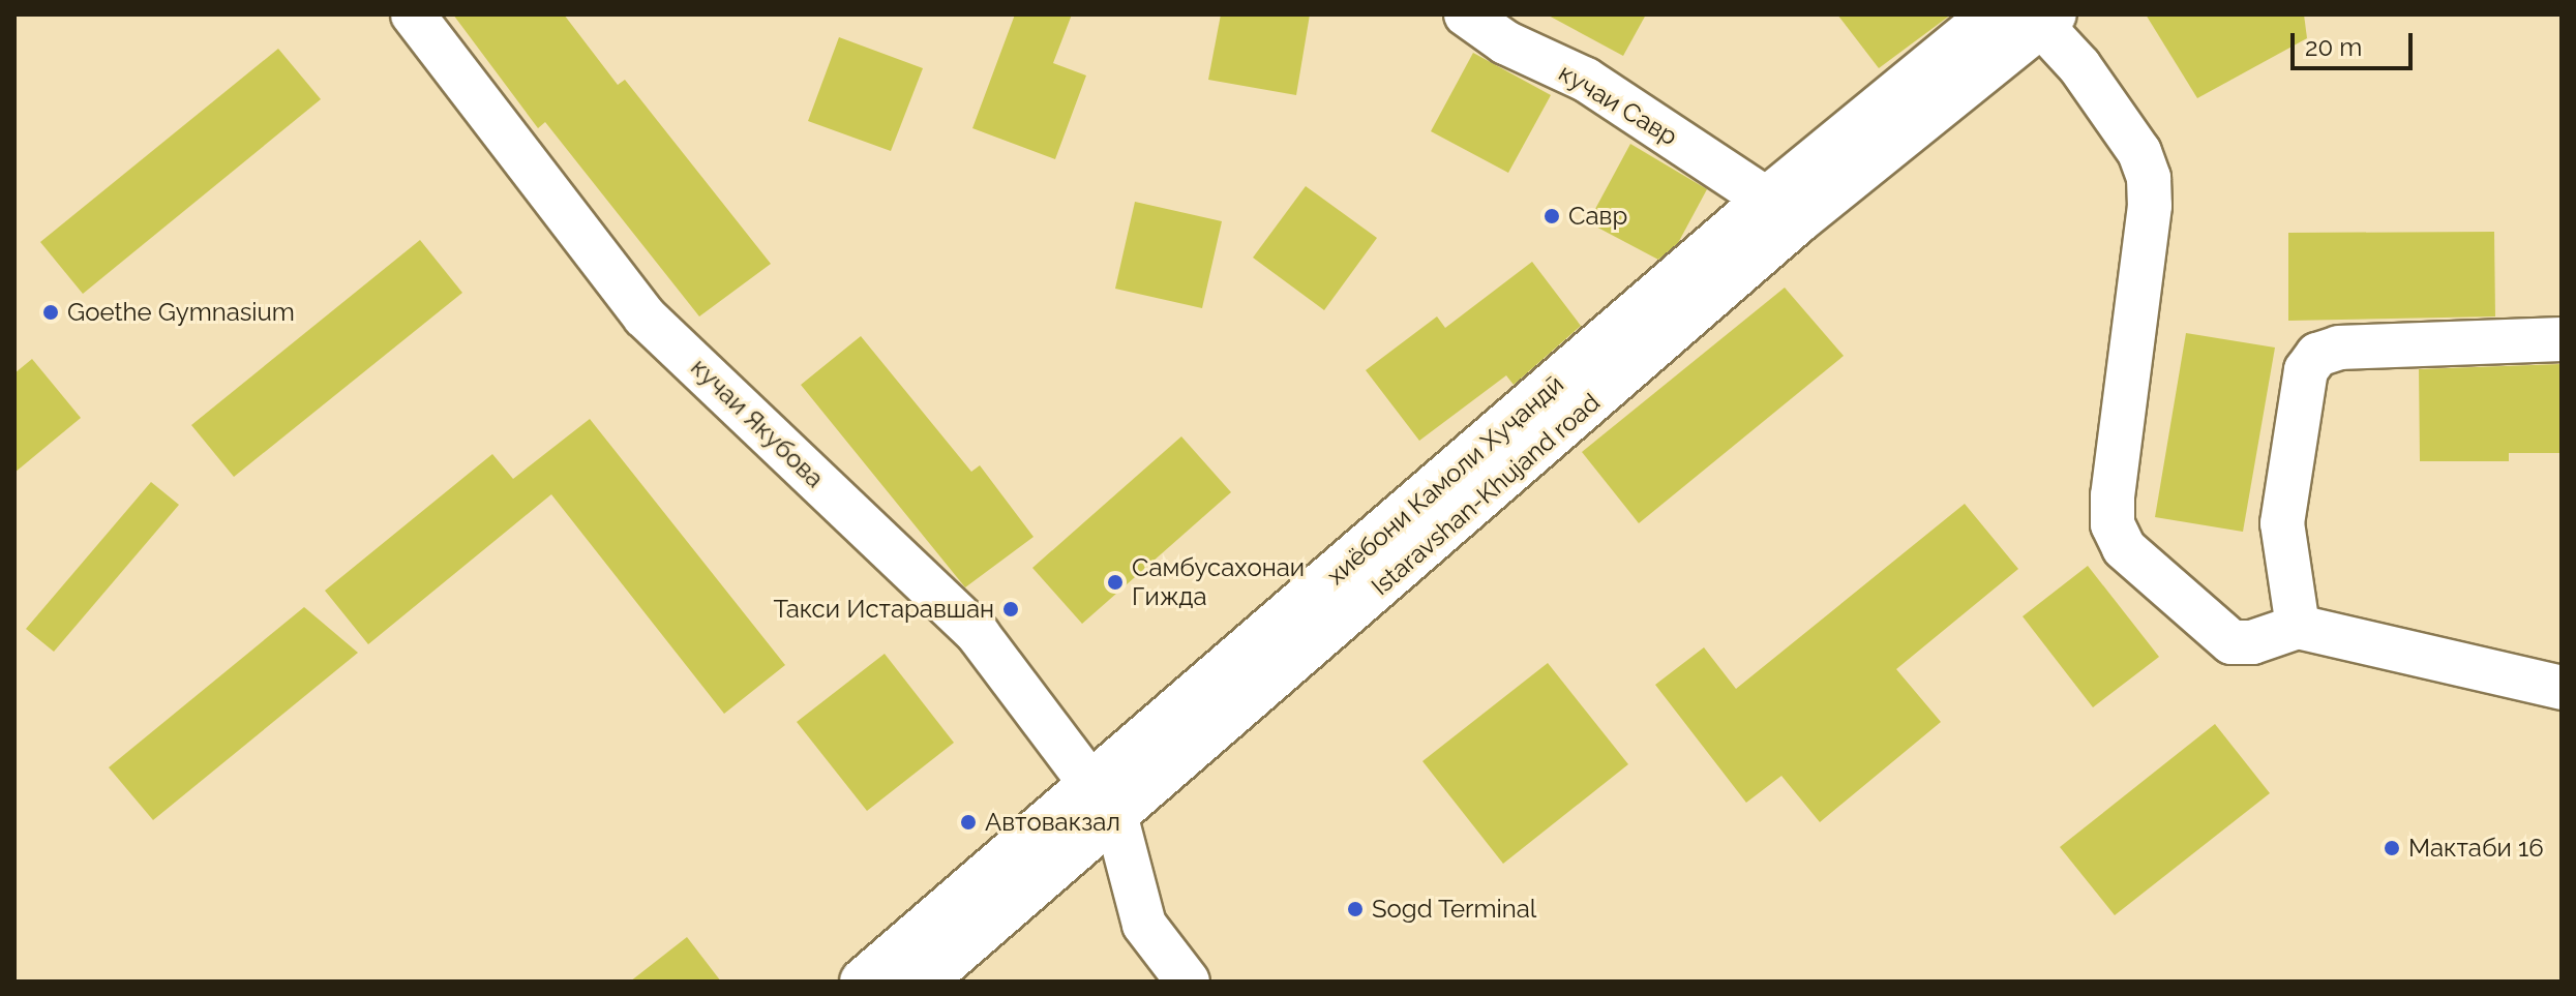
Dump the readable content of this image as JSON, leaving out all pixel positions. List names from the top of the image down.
{
  "streets": {
    "main road": ["хиёбони Камоли Хуҷандӣ", "Istaravshan-Khujand road"],
    "street": ["кучаи Савр", "кучаи Якубова"]
  },
  "crossings": [
    ["кучаи Савр", "хиёбони Камоли Хуҷандӣ"],
    ["кучаи Якубова", "хиёбони Камоли Хуҷандӣ"],
    ["кучаи Якубова", "Istaravshan-Khujand road"],
    ["хиёбони Камоли Хуҷандӣ", "Istaravshan-Khujand road"]
  ],
  "places": [
    "Савр",
    "Goethe Gymnasium",
    "Самбусахонаи Гижда",
    "Такси Истаравшан",
    "Автовакзал",
    "Мактаби 16",
    "Sogd Terminal"
  ],
  "scale_bar": "20 m"
}
